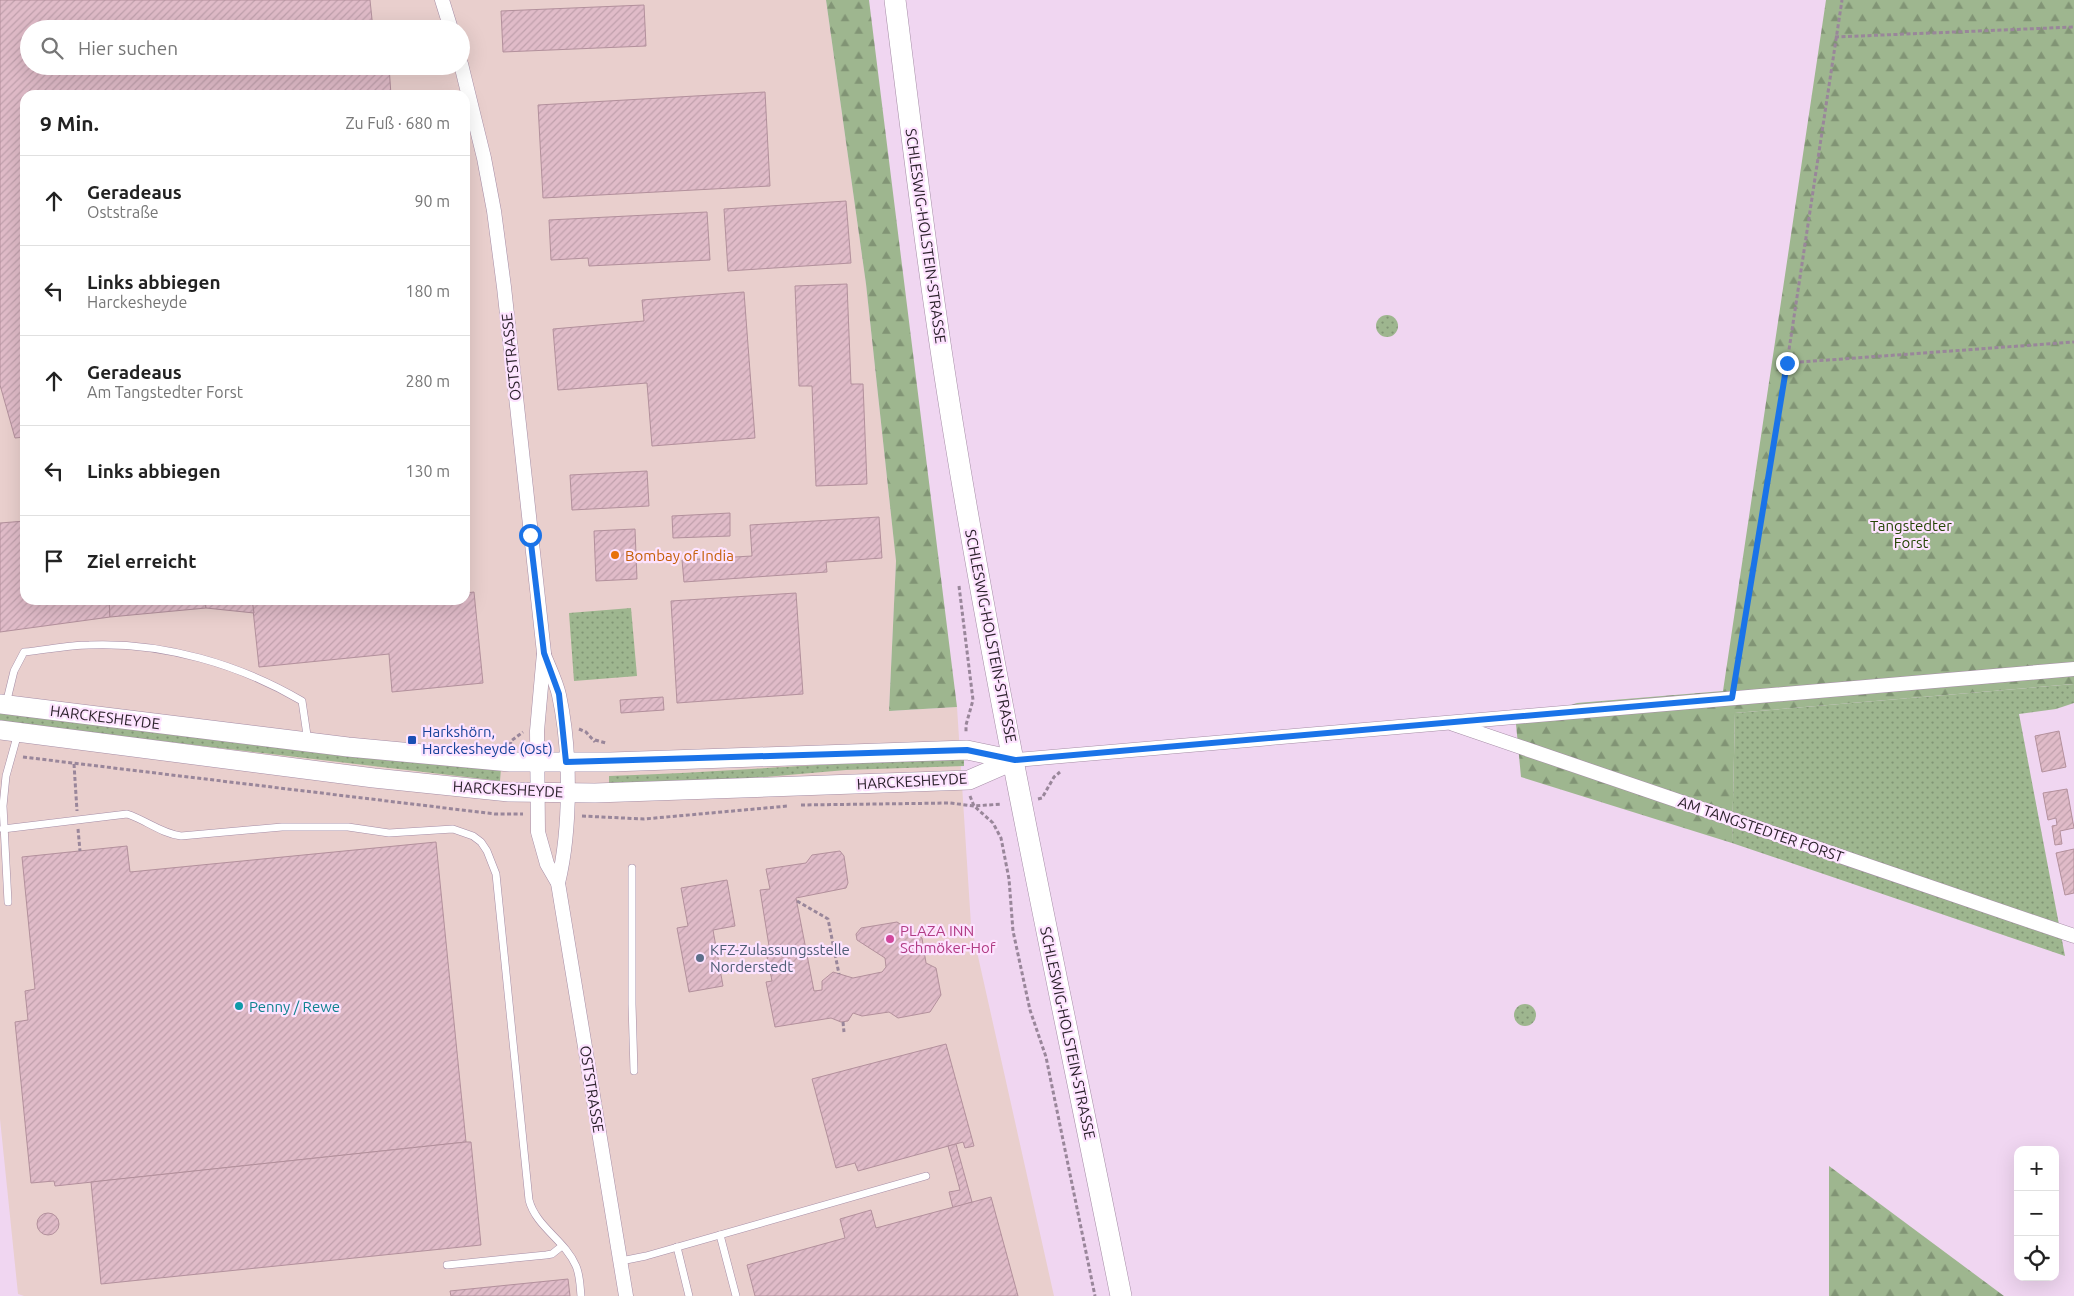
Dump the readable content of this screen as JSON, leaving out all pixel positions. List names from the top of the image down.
{
  "streets": {
    "main road": ["SCHLESWIG-HOLSTEIN-STRASSE", "HARCKESHEYDE"],
    "street": ["OSTSTRASSE", "AM TANGSTEDTER FORST"]
  },
  "crossings": [
    ["SCHLESWIG-HOLSTEIN-STRASSE", "HARCKESHEYDE"],
    ["SCHLESWIG-HOLSTEIN-STRASSE", "AM TANGSTEDTER FORST"],
    ["OSTSTRASSE", "HARCKESHEYDE"],
    ["HARCKESHEYDE", "AM TANGSTEDTER FORST"]
  ],
  "parks": ["Tangstedter Forst"],
  "places": {
    "other": [
      "Bombay of India",
      "PLAZA INN Schmöker-Hof",
      "KFZ-Zulassungsstelle Norderstedt",
      "Penny / Rewe"
    ],
    "transit": ["Harkshörn, Harckesheyde (Ost)"]
  },
  "page": {
    "search": "Hier suchen",
    "heading": ["9 Min.", "Zu Fuß · 680 m"],
    "list": [
      ["Geradeaus", "Oststraße", "90 m"],
      ["Links abbiegen", "Harckesheyde", "180 m"],
      ["Geradeaus", "Am Tangstedter Forst", "280 m"],
      ["Links abbiegen", "130 m"],
      "Ziel erreicht"
    ],
    "map_buttons": ["+", "−"]
  }
}
